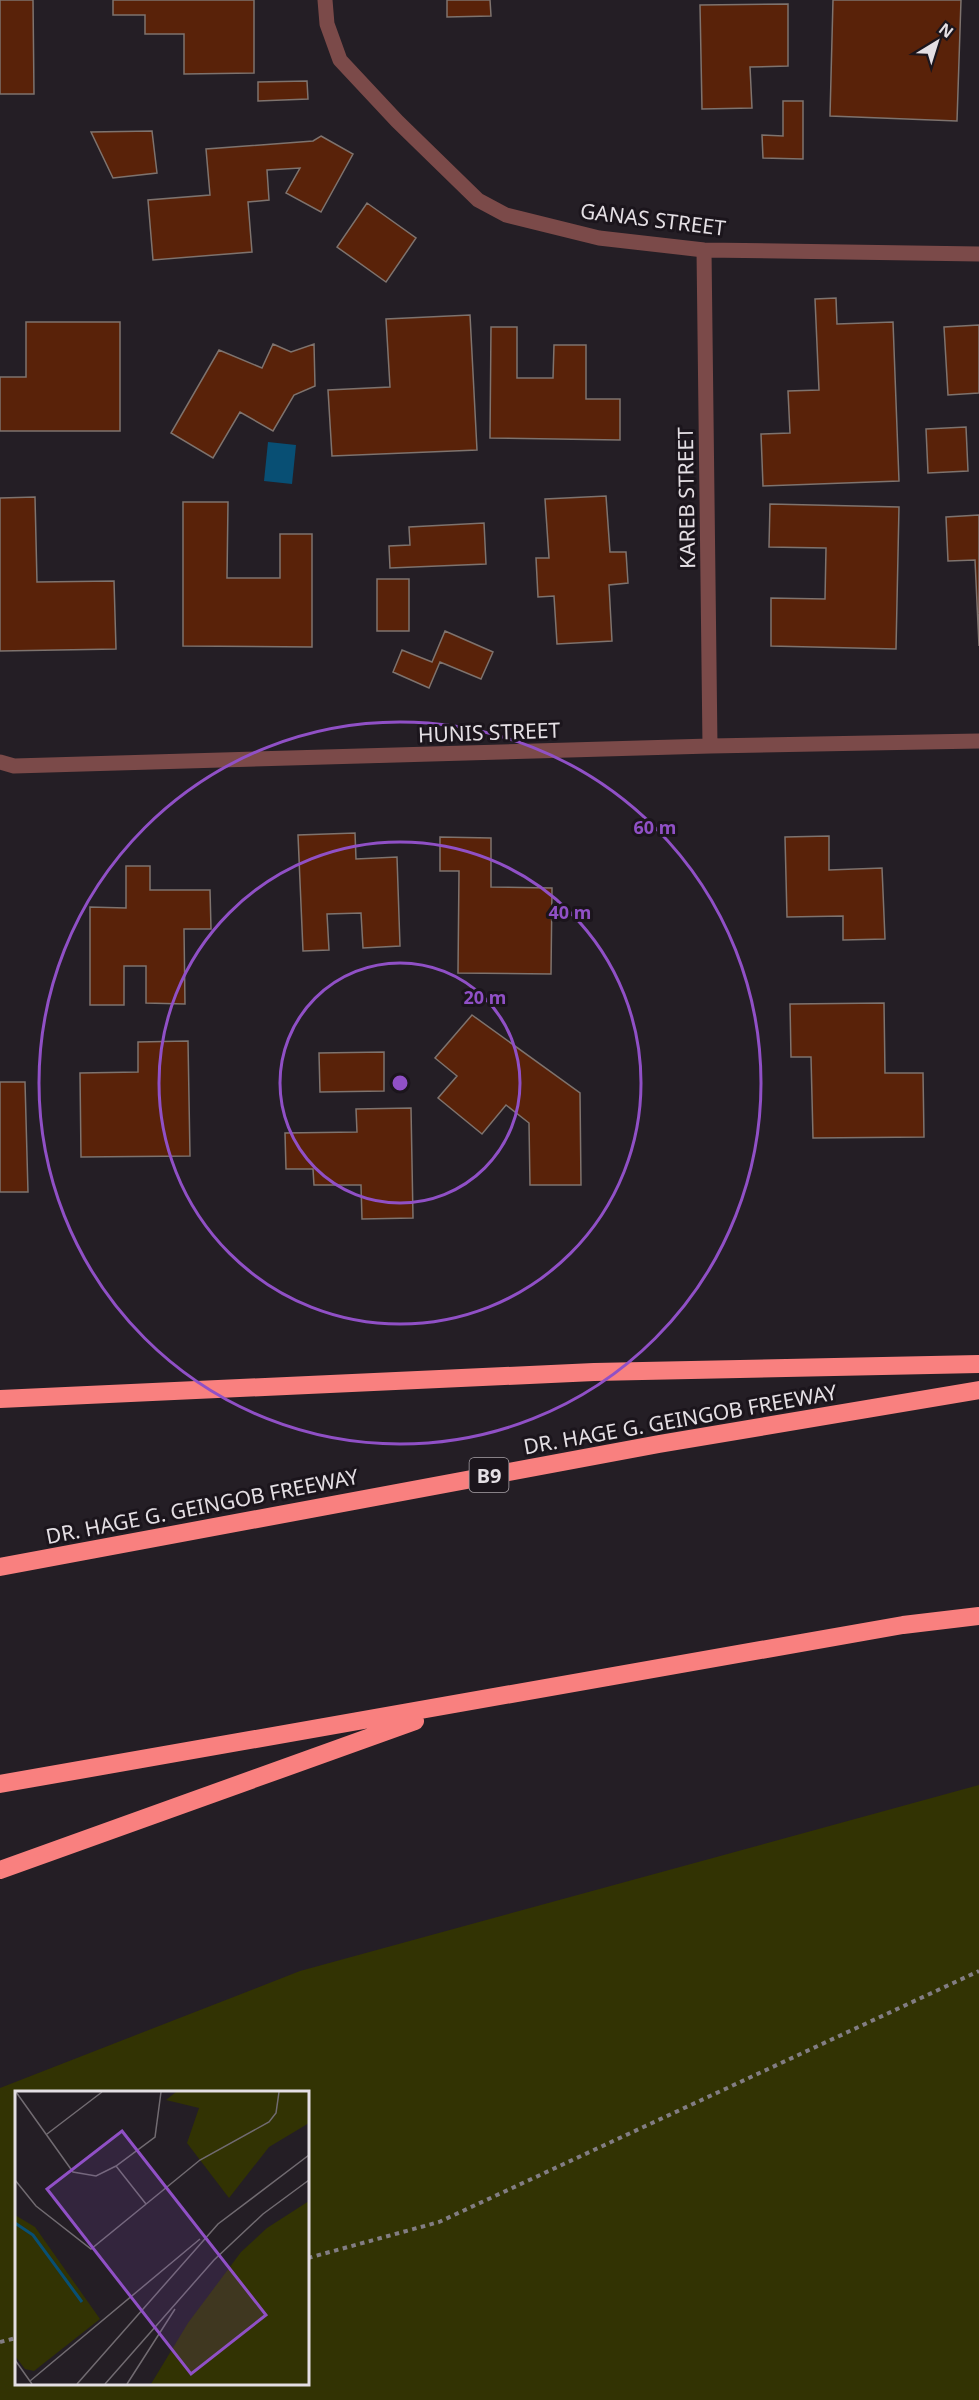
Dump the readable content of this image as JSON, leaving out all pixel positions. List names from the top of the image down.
{
  "streets": {
    "highway": ["DR. HAGE G. GEINGOB FREEWAY", "B9"],
    "street": ["GANAS STREET", "KAREB STREET", "HUNIS STREET"]
  },
  "crossings": [
    ["GANAS STREET", "KAREB STREET"],
    ["KAREB STREET", "HUNIS STREET"]
  ],
  "north": "top right",
  "rings": ["60 m", "40 m", "20 m"]
}
